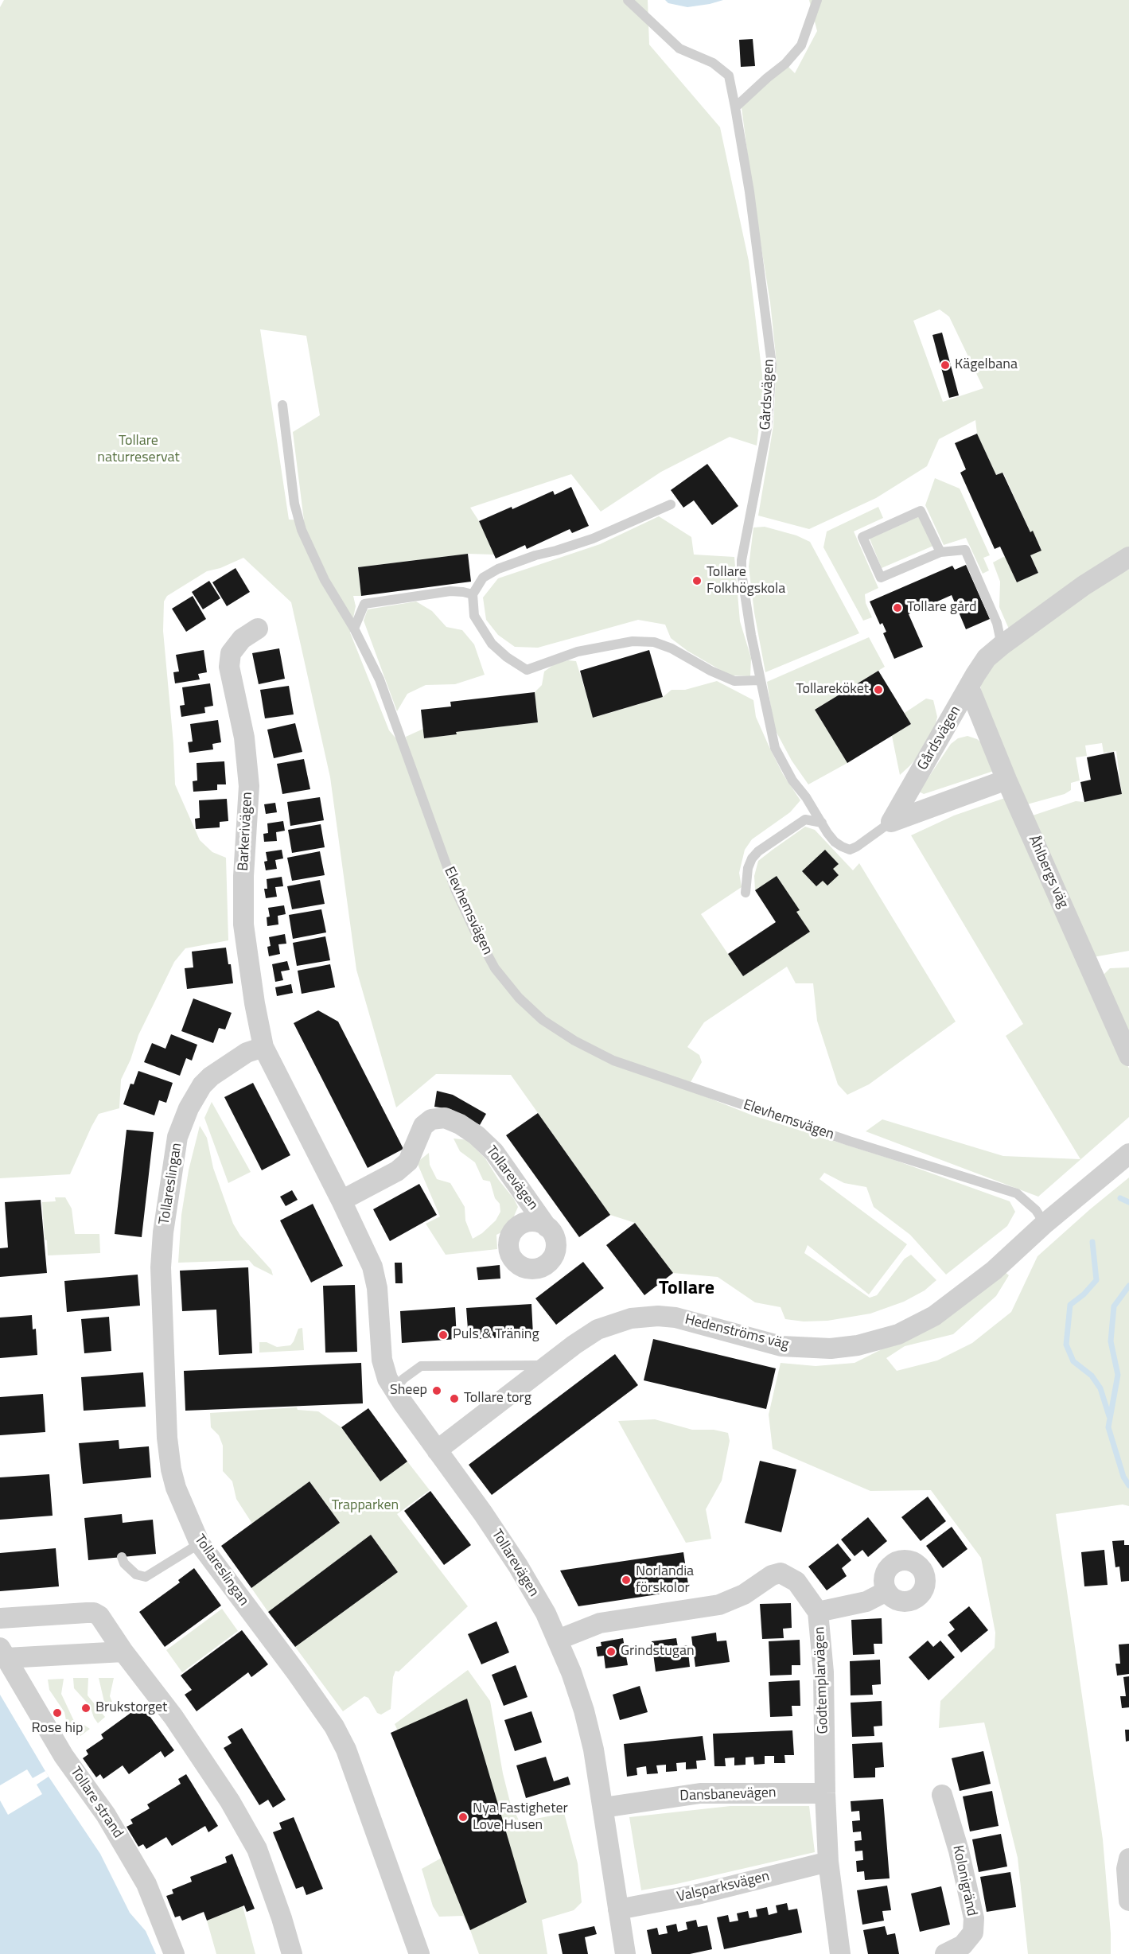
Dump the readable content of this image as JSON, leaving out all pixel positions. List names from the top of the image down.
{
  "streets": {
    "street": [
      "Gårdsvägen",
      "Barkerivägen",
      "Åhlbergs väg",
      "Tollarevägen",
      "Tollareslingan",
      "Hedenströms väg",
      "Godtemplarvägen",
      "Dansbanevägen",
      "Tollare strand",
      "Kolonigränd",
      "Valsparksvägen"
    ],
    "lane": ["Elevhemsvägen"]
  },
  "crossings": [
    ["Gårdsvägen", "Åhlbergs väg"],
    ["Barkerivägen", "Tollarevägen"],
    ["Barkerivägen", "Tollareslingan"],
    ["Elevhemsvägen", "Hedenströms väg"],
    ["Tollarevägen", "Tollareslingan"],
    ["Tollarevägen", "Hedenströms väg"],
    ["Tollarevägen", "Godtemplarvägen"],
    ["Tollarevägen", "Dansbanevägen"],
    ["Tollarevägen", "Valsparksvägen"],
    ["Godtemplarvägen", "Dansbanevägen"],
    ["Godtemplarvägen", "Valsparksvägen"]
  ],
  "districts": ["Tollare"],
  "parks": ["Tollare naturreservat", "Trapparken"],
  "places": [
    "Kägelbana",
    "Tollare Folkhögskola",
    "Tollare gård",
    "Tollareköket",
    "Puls & Träning",
    "Sheep",
    "Tollare torg",
    "Norlandia förskolor",
    "Grindstugan",
    "Brukstorget",
    "Rose hip",
    "Nya Fastigheter Love Husen"
  ]
}
